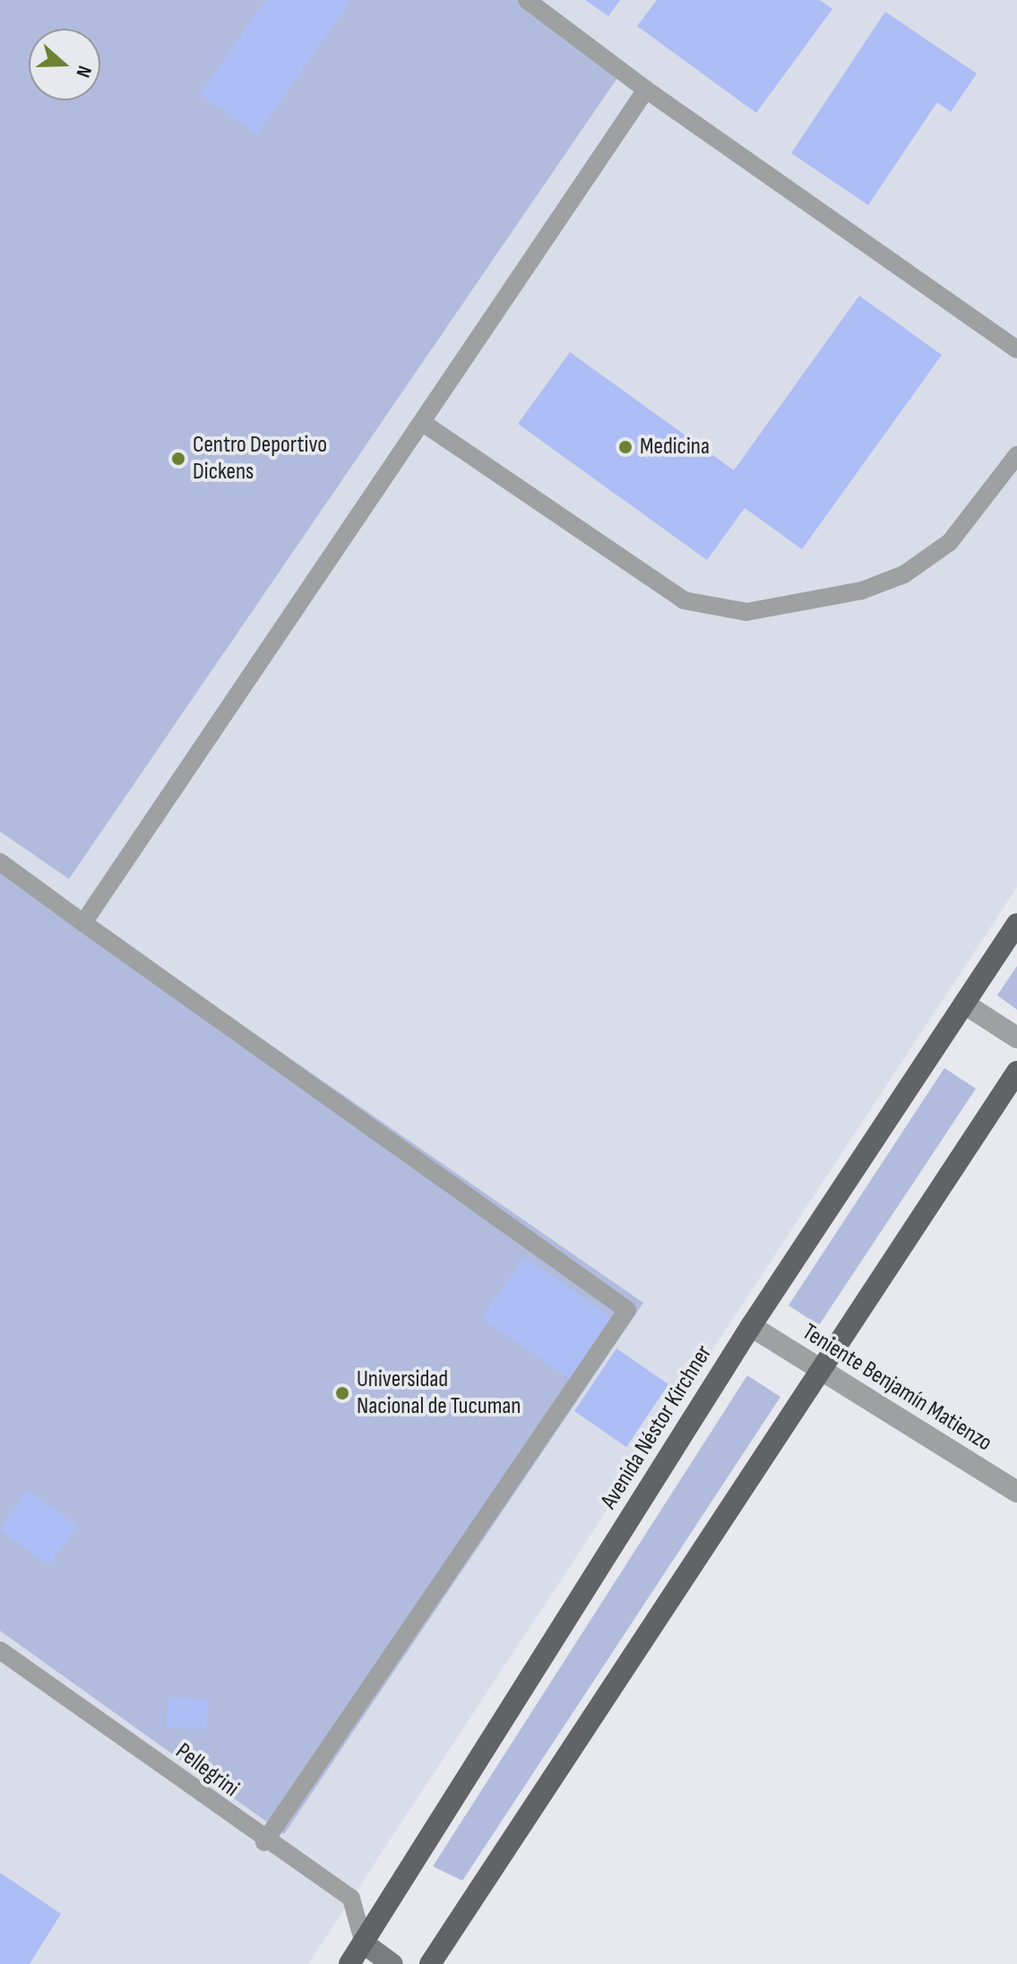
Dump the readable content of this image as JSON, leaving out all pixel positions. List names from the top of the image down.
{
  "streets": {
    "main road": ["Avenida Néstor Kirchner"],
    "street": ["Teniente Benjamín Matienzo"],
    "lane": ["Pellegrini"]
  },
  "crossings": [
    ["Teniente Benjamín Matienzo", "Avenida Néstor Kirchner"],
    ["Avenida Néstor Kirchner", "Pellegrini"]
  ],
  "places": ["Medicina", "Centro Deportivo Dickens", "Universidad Nacional de Tucuman"],
  "north": "right"
}
